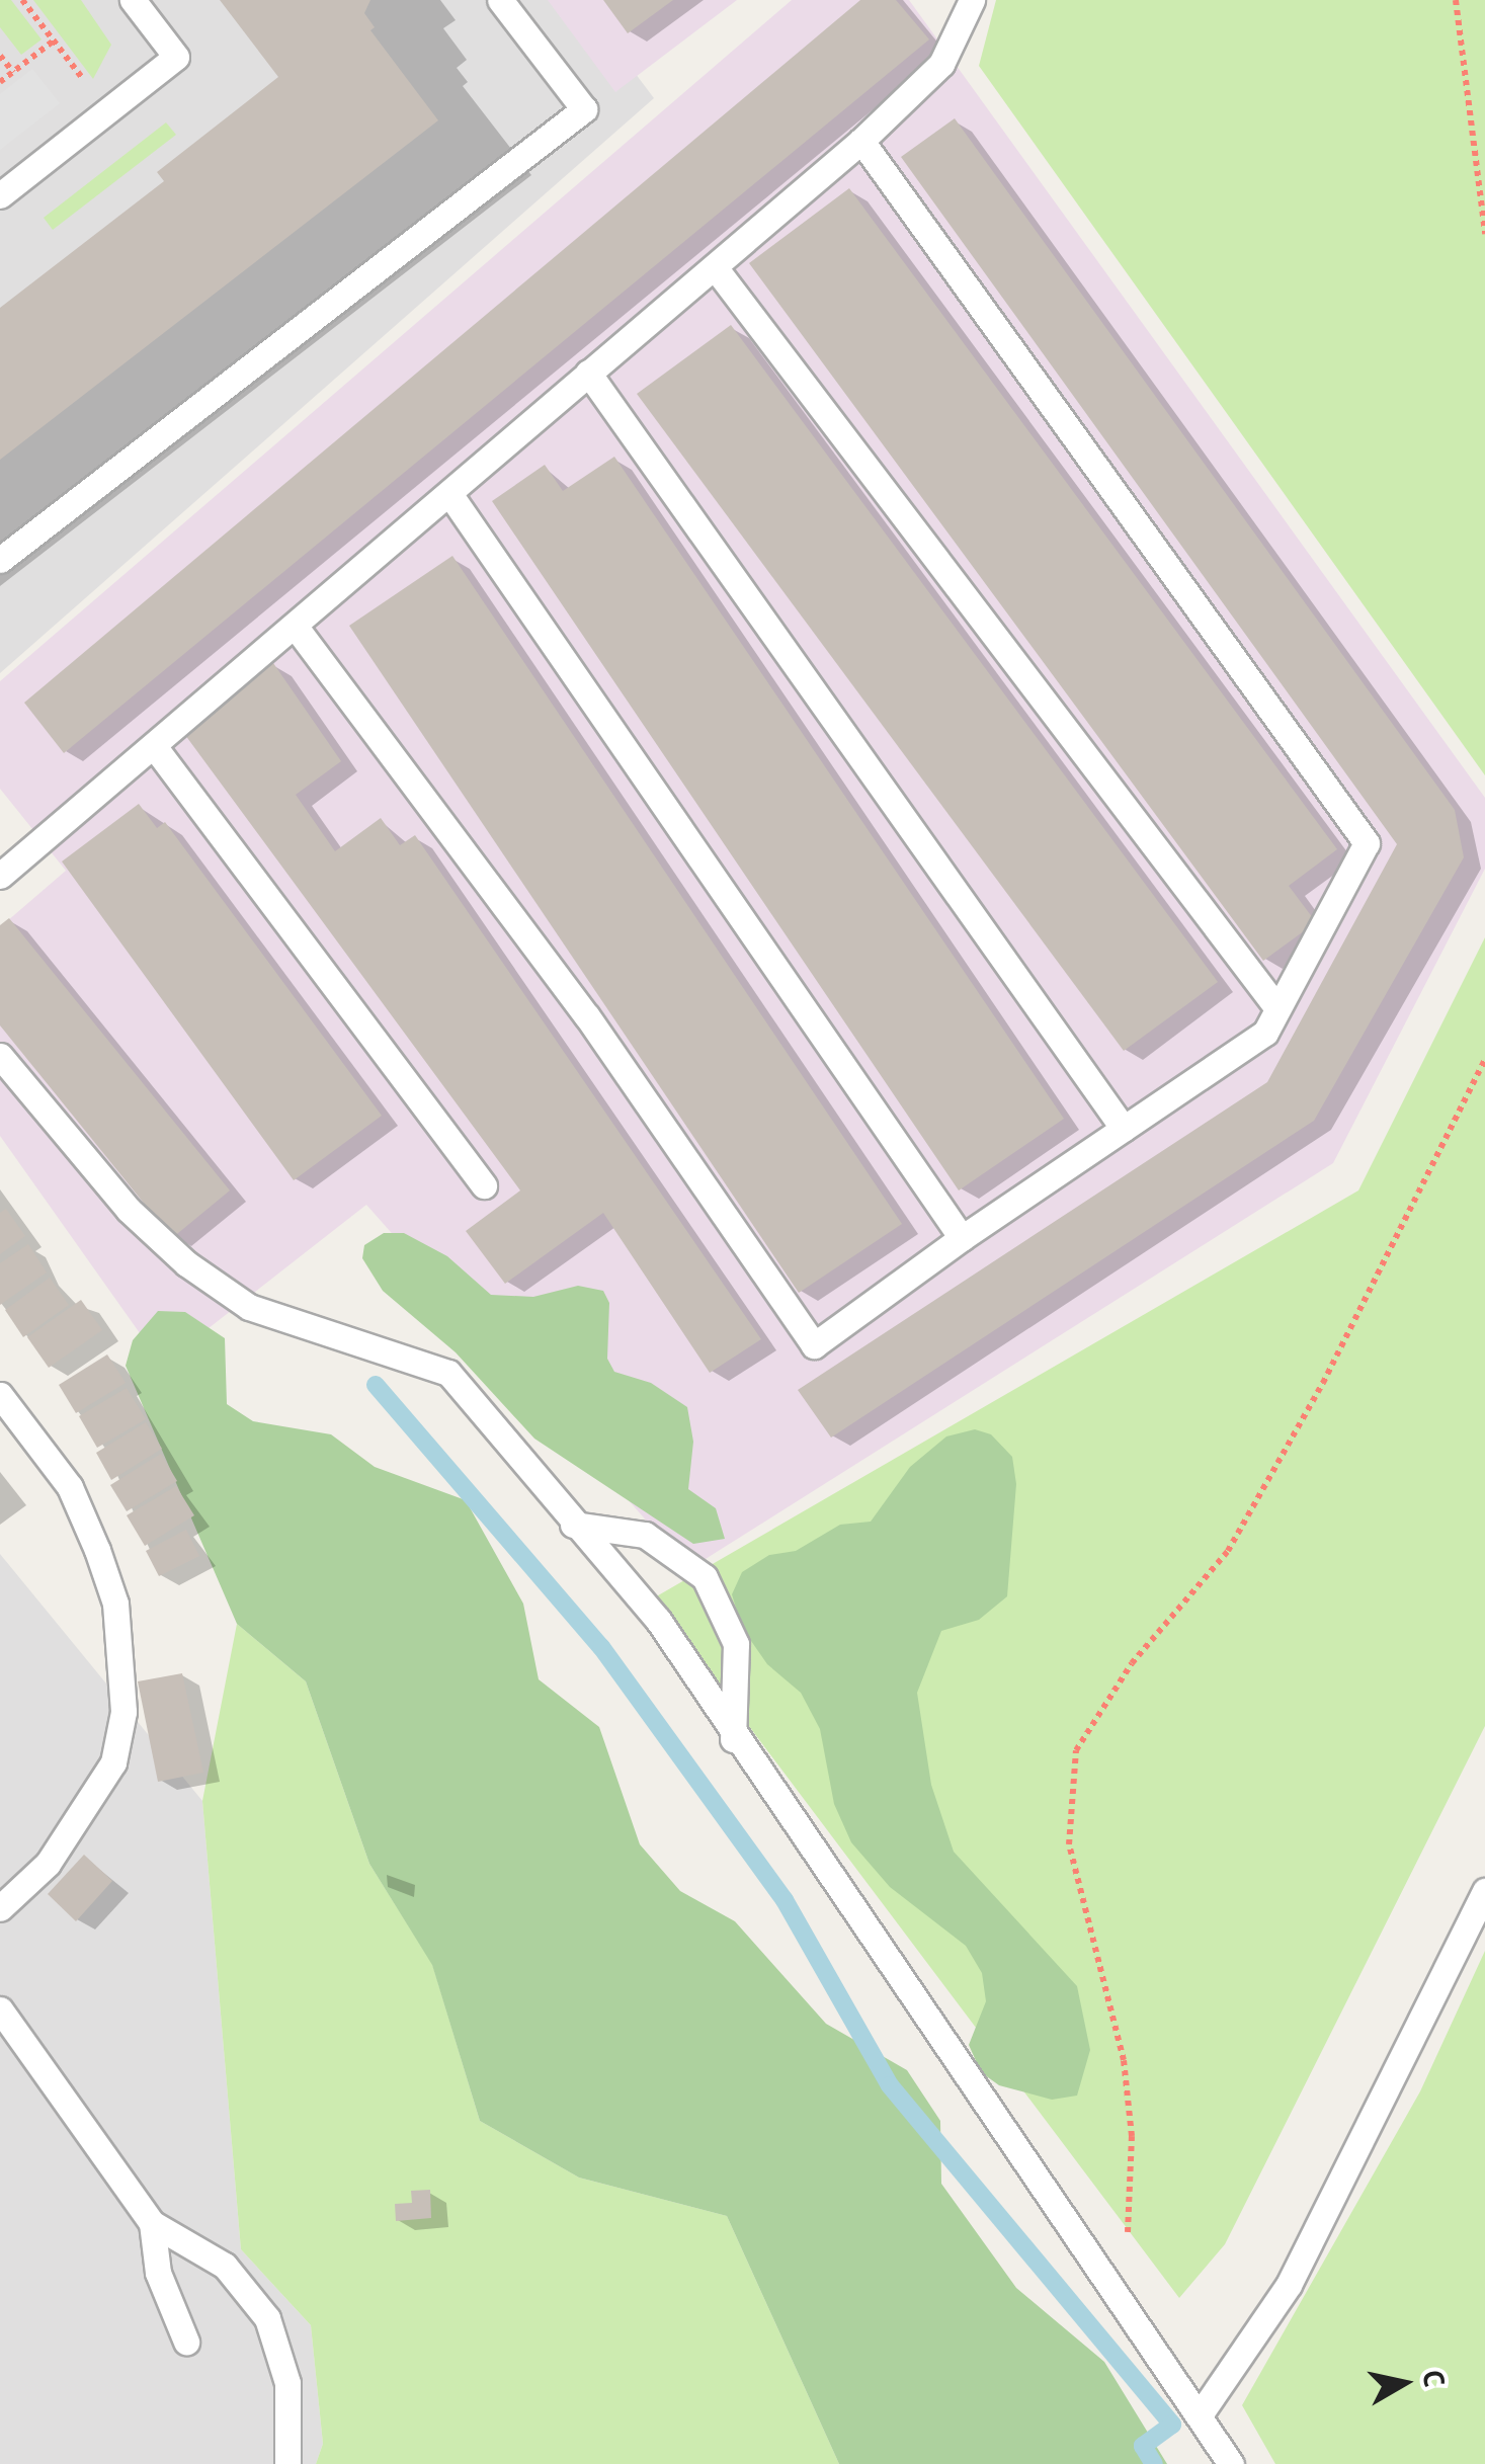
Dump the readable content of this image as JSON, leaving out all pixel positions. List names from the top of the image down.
{
  "north": "right"
}
